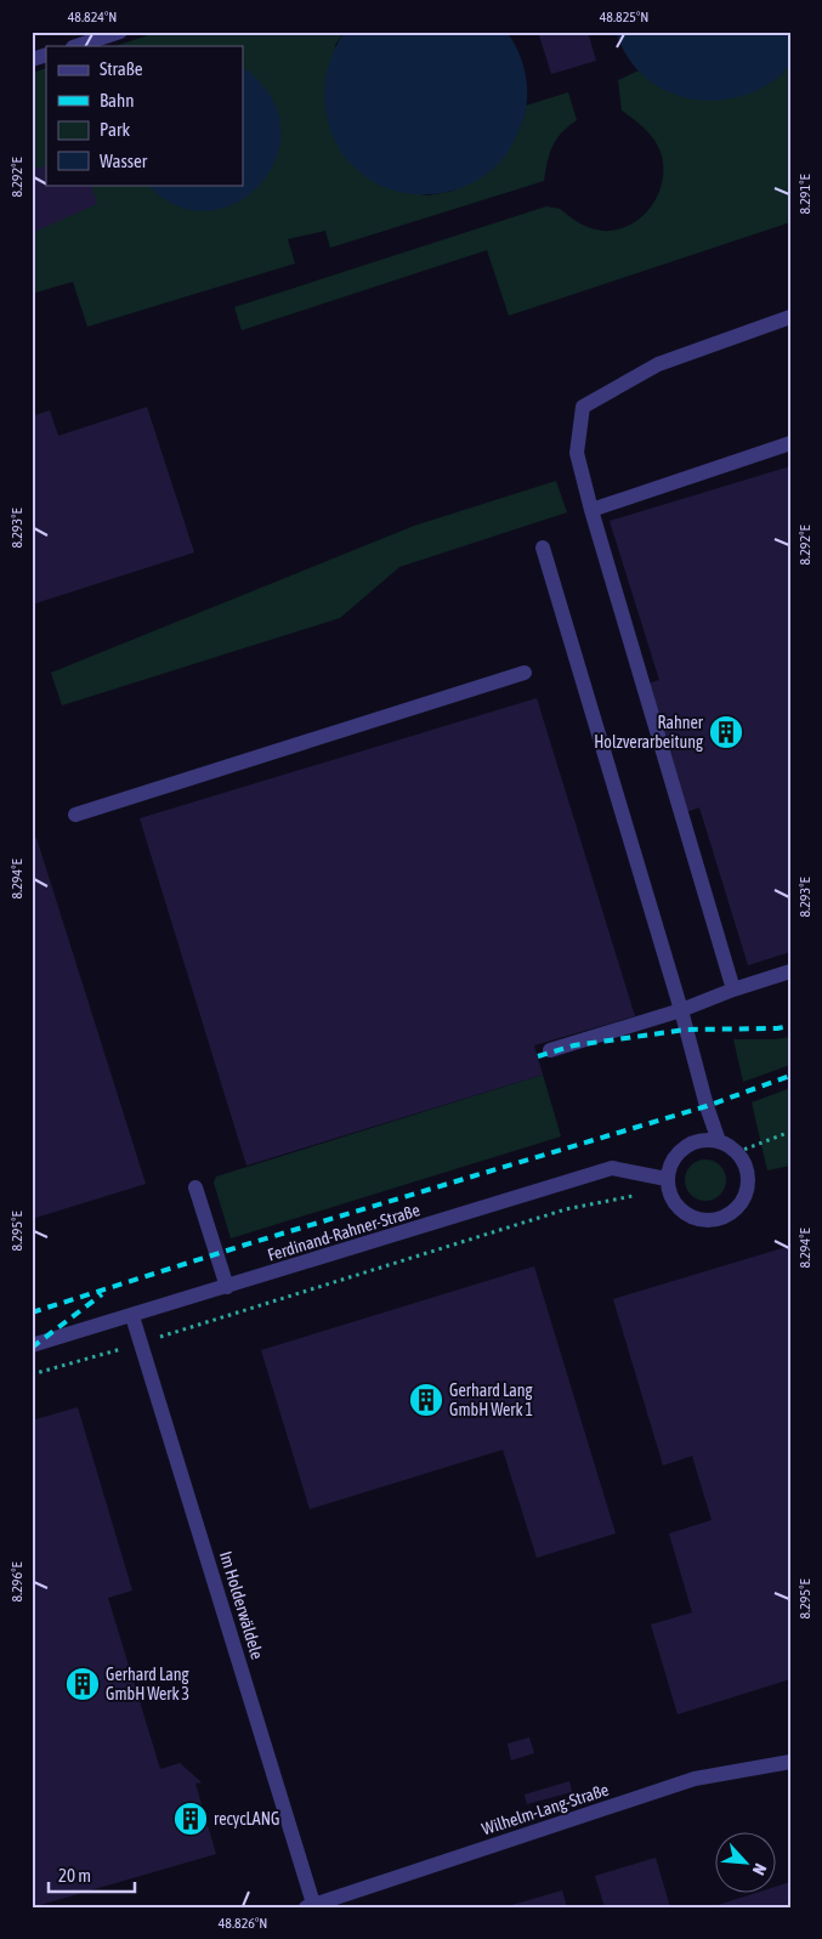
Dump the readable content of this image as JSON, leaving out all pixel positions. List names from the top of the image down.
{
  "streets": {
    "street": ["Ferdinand-Rahner-Straße", "Im Holderwäldele", "Wilhelm-Lang-Straße"]
  },
  "crossings": [
    ["Ferdinand-Rahner-Straße", "Im Holderwäldele"],
    ["Im Holderwäldele", "Wilhelm-Lang-Straße"]
  ],
  "places": {
    "building": [
      "Rahner Holzverarbeitung",
      "Gerhard Lang GmbH Werk 1",
      "Gerhard Lang GmbH Werk 3",
      "recycLANG"
    ]
  },
  "legend": [
    "Straße",
    "Bahn",
    "Park",
    "Wasser"
  ],
  "scale_bar": "20 m",
  "north": "bottom right",
  "coordinates": [
    "48.824°N",
    "48.825°N",
    "8.292°E",
    "8.291°E",
    "8.293°E",
    "8.294°E",
    "8.295°E",
    "8.296°E",
    "48.826°N"
  ]
}
